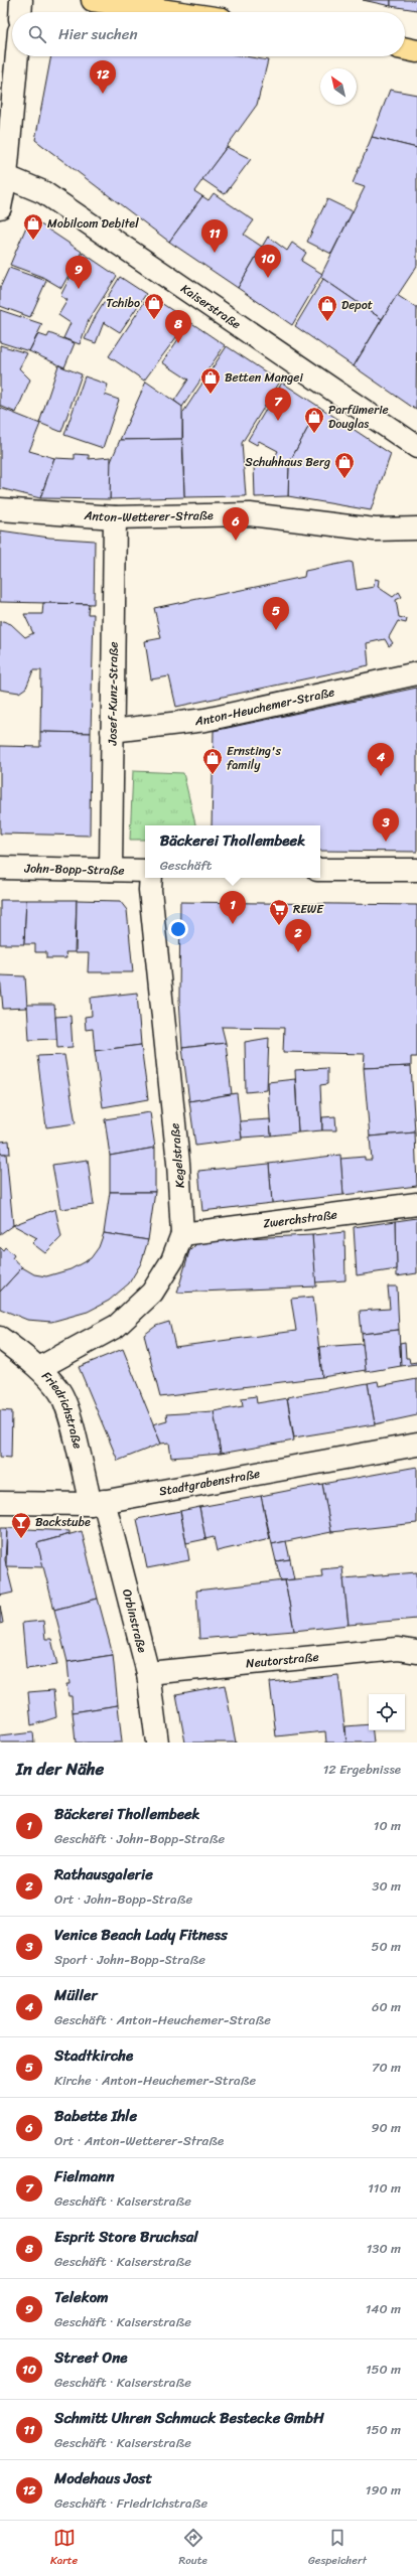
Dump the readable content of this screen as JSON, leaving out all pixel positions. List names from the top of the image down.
{
  "streets": {
    "street": [
      "Kaiserstraße",
      "Anton-Wetterer-Straße",
      "Josef-Kunz-Straße",
      "Anton-Heuchemer-Straße",
      "John-Bopp-Straße",
      "Kegelstraße",
      "Zwerchstraße",
      "Friedrichstraße",
      "Stadtgrabenstraße",
      "Orbinstraße",
      "Neutorstraße"
    ]
  },
  "crossings": [
    ["Anton-Wetterer-Straße", "Josef-Kunz-Straße"],
    ["Josef-Kunz-Straße", "Anton-Heuchemer-Straße"],
    ["Josef-Kunz-Straße", "John-Bopp-Straße"],
    ["Kegelstraße", "Zwerchstraße"],
    ["Kegelstraße", "Friedrichstraße"],
    ["Friedrichstraße", "Stadtgrabenstraße"],
    ["Friedrichstraße", "Orbinstraße"],
    ["Stadtgrabenstraße", "Orbinstraße"],
    ["Orbinstraße", "Neutorstraße"]
  ],
  "places": {
    "shop": [
      "Mobilcom Debitel",
      "Tchibo",
      "Depot",
      "Betten Mangei",
      "Parfümerie Douglas",
      "Schuhhaus Berg",
      "Ernsting's family"
    ],
    "supermarket": ["REWE"],
    "bar": ["Backstube"]
  },
  "north": "top left",
  "page": {
    "search": "Hier suchen",
    "pins": [
      "12",
      "11",
      "10",
      "9",
      "8",
      "7",
      "6",
      "5",
      "4",
      "3",
      "1",
      "2"
    ],
    "popup": ["Bäckerei Thollembeek", "Geschäft"],
    "heading": ["In der Nähe", "12 Ergebnisse"],
    "list": [
      {
        "mark": "1",
        "name": "Bäckerei Thollembeek",
        "note": "Geschäft · John-Bopp-Straße",
        "value": "10 m"
      },
      {
        "mark": "2",
        "name": "Rathausgalerie",
        "note": "Ort · John-Bopp-Straße",
        "value": "30 m"
      },
      {
        "mark": "3",
        "name": "Venice Beach Lady Fitness",
        "note": "Sport · John-Bopp-Straße",
        "value": "50 m"
      },
      {
        "mark": "4",
        "name": "Müller",
        "note": "Geschäft · Anton-Heuchemer-Straße",
        "value": "60 m"
      },
      {
        "mark": "5",
        "name": "Stadtkirche",
        "note": "Kirche · Anton-Heuchemer-Straße",
        "value": "70 m"
      },
      {
        "mark": "6",
        "name": "Babette Ihle",
        "note": "Ort · Anton-Wetterer-Straße",
        "value": "90 m"
      },
      {
        "mark": "7",
        "name": "Fielmann",
        "note": "Geschäft · Kaiserstraße",
        "value": "110 m"
      },
      {
        "mark": "8",
        "name": "Esprit Store Bruchsal",
        "note": "Geschäft · Kaiserstraße",
        "value": "130 m"
      },
      {
        "mark": "9",
        "name": "Telekom",
        "note": "Geschäft · Kaiserstraße",
        "value": "140 m"
      },
      {
        "mark": "10",
        "name": "Street One",
        "note": "Geschäft · Kaiserstraße",
        "value": "150 m"
      },
      {
        "mark": "11",
        "name": "Schmitt Uhren Schmuck Bestecke GmbH",
        "note": "Geschäft · Kaiserstraße",
        "value": "150 m"
      },
      {
        "mark": "12",
        "name": "Modehaus Jost",
        "note": "Geschäft · Friedrichstraße",
        "value": "190 m"
      }
    ],
    "nav": ["Karte", "Route", "Gespeichert"]
  }
}
